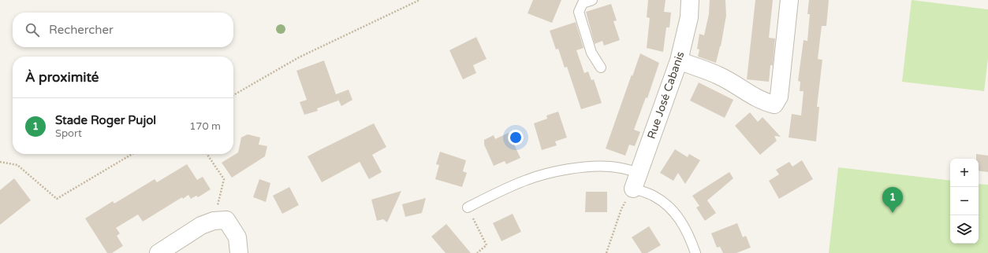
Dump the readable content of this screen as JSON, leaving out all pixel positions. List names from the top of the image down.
{
  "streets": {
    "street": ["Rue José Cabanis"]
  },
  "page": {
    "search": "Rechercher",
    "heading": "À proximité",
    "list": [
      {
        "mark": "1",
        "name": "Stade Roger Pujol",
        "note": "Sport",
        "value": "170 m"
      }
    ],
    "map_buttons": ["+", "−"],
    "pins": "1"
  }
}
